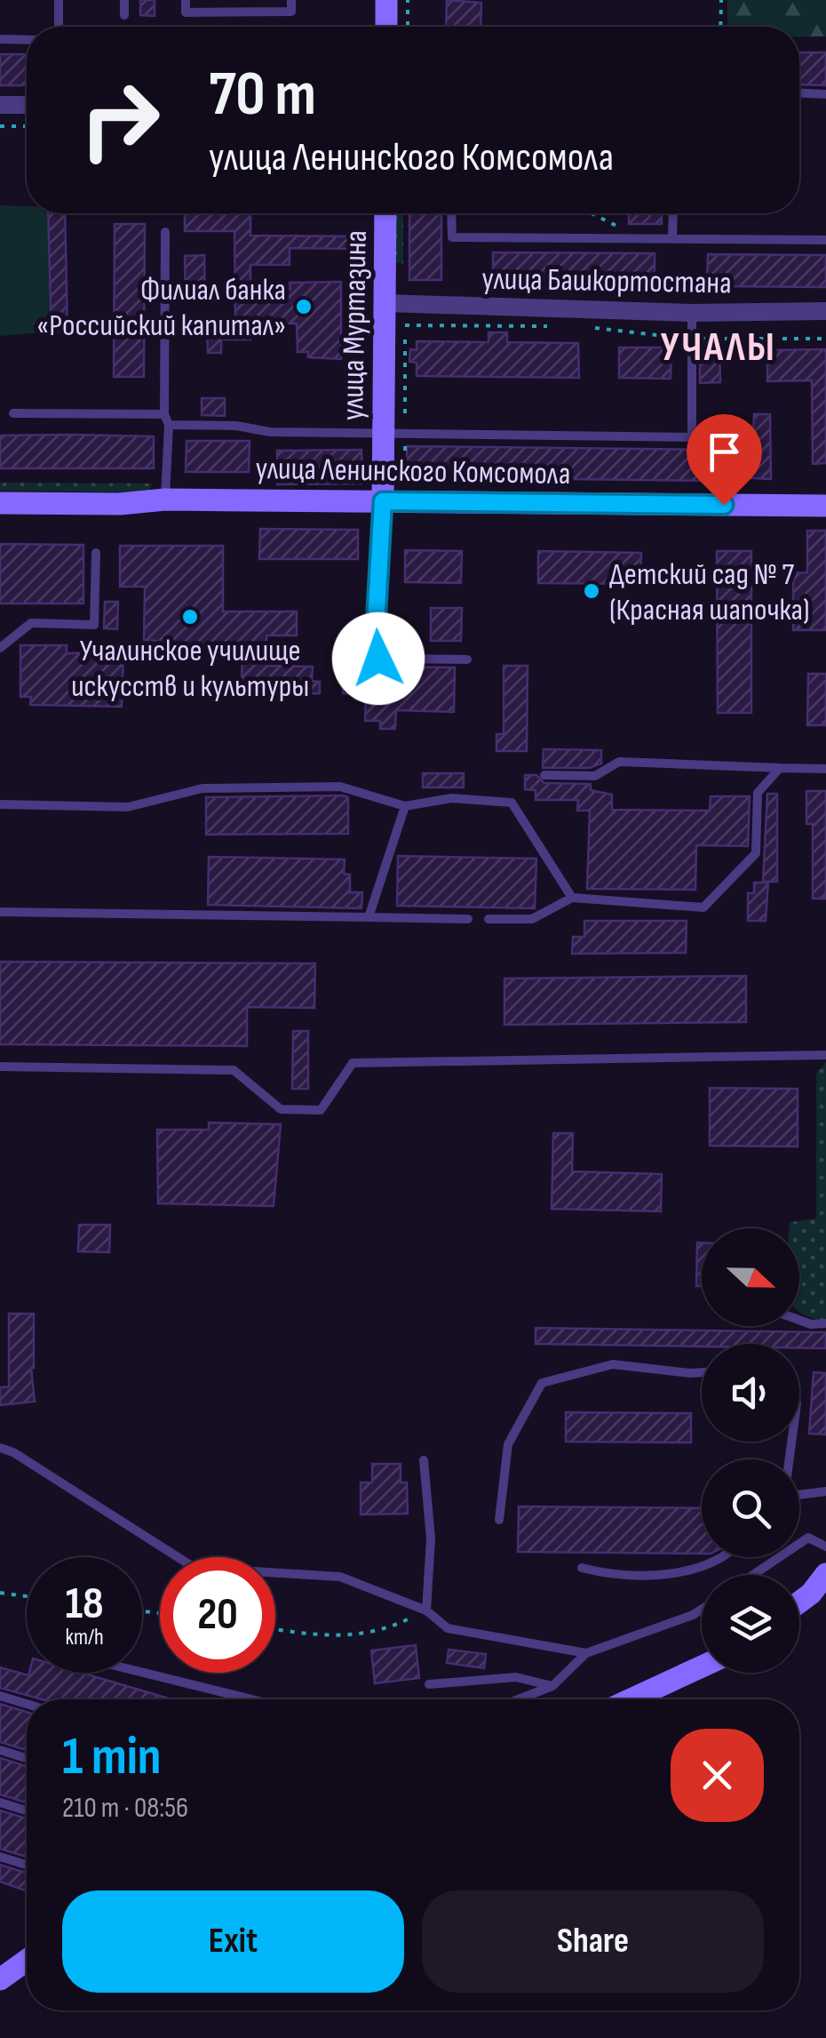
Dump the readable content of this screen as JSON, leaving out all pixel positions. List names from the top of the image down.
{
  "streets": {
    "street": ["улица Башкортостана", "улица Муртазина", "улица Ленинского Комсомола"]
  },
  "crossings": [
    ["улица Башкортостана", "улица Муртазина"],
    ["улица Муртазина", "улица Ленинского Комсомола"]
  ],
  "districts": ["УЧАЛЫ"],
  "places": ["Филиал банка «Российский капитал»", "Детский сад № 7 (Красная шапочка)", "Учалинское училище искусств и культуры"],
  "north": "right",
  "page": {
    "turn": ["70 m", "улица Ленинского Комсомола"],
    "speed": "18 km/h",
    "limit": "20",
    "heading": ["1 min", "210 m · 08:56"],
    "buttons": ["Exit", "Share"]
  }
}
